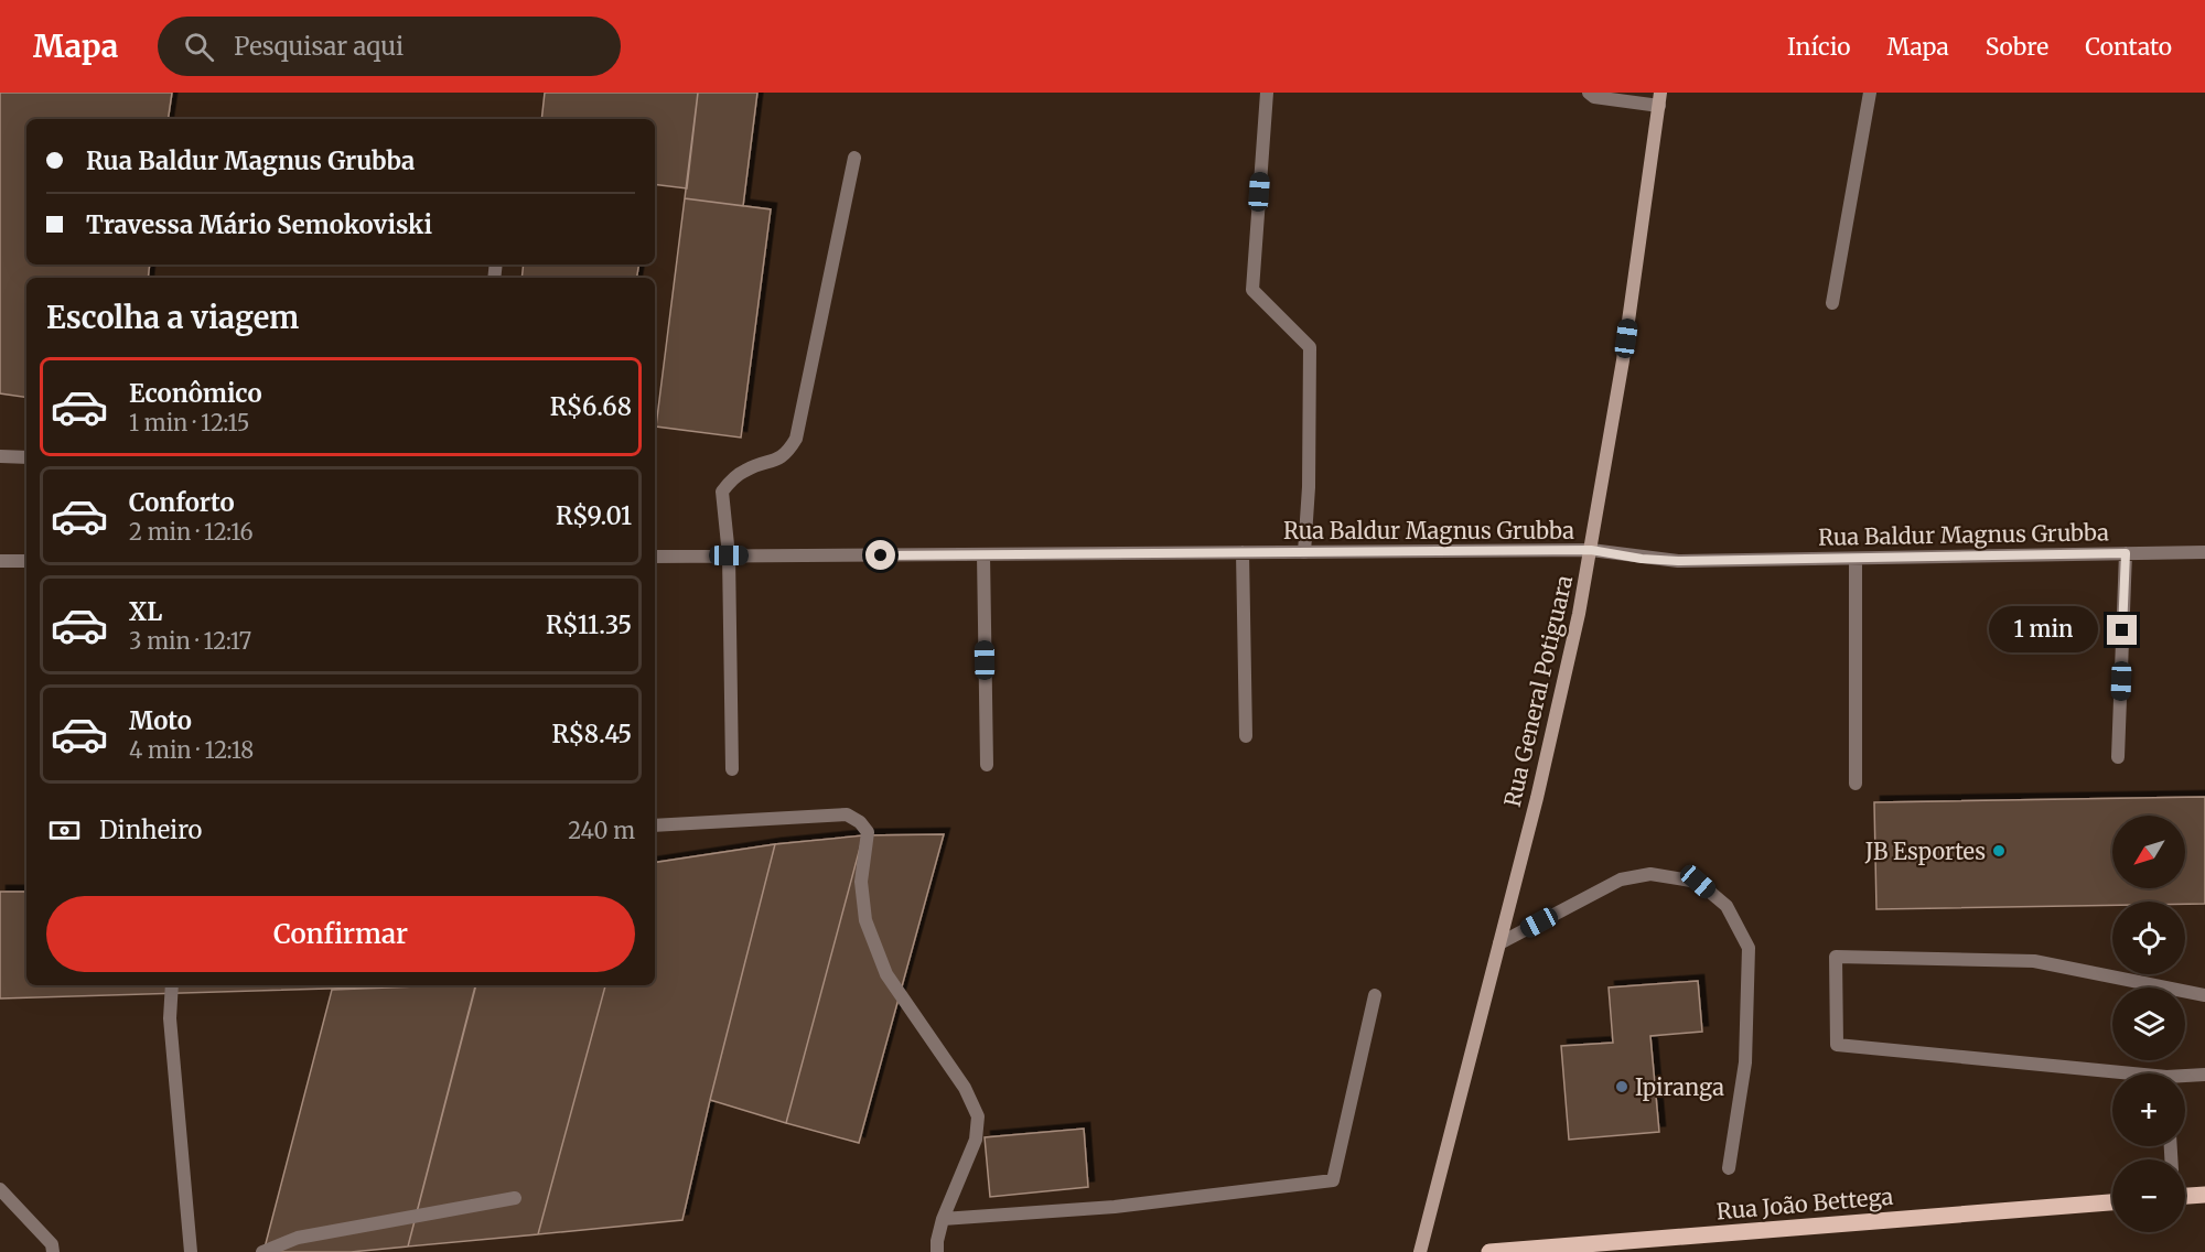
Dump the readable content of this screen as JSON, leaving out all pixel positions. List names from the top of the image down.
{
  "streets": {
    "main road": ["Rua General Potiguara", "Rua João Bettega"],
    "street": ["Rua Baldur Magnus Grubba"]
  },
  "crossings": [
    ["Rua Baldur Magnus Grubba", "Rua General Potiguara"]
  ],
  "places": ["JB Esportes", "Ipiranga"],
  "north": "bottom left",
  "page": {
    "header": "Mapa",
    "search": "Pesquisar aqui",
    "nav": [
      "Início",
      "Mapa",
      "Sobre",
      "Contato"
    ],
    "banner": ["Rua Baldur Magnus Grubba", "Travessa Mário Semokoviski"],
    "heading": "Escolha a viagem",
    "list": [
      {
        "name": "Econômico",
        "note": "1 min · 12:15",
        "value": "R$6.68"
      },
      {
        "name": "Conforto",
        "note": "2 min · 12:16",
        "value": "R$9.01"
      },
      {
        "name": "XL",
        "note": "3 min · 12:17",
        "value": "R$11.35"
      },
      {
        "name": "Moto",
        "note": "4 min · 12:18",
        "value": "R$8.45"
      }
    ],
    "bubble": "1 min",
    "pay": ["Dinheiro", "240 m"],
    "map_buttons": ["+", "−"],
    "buttons": "Confirmar"
  }
}
